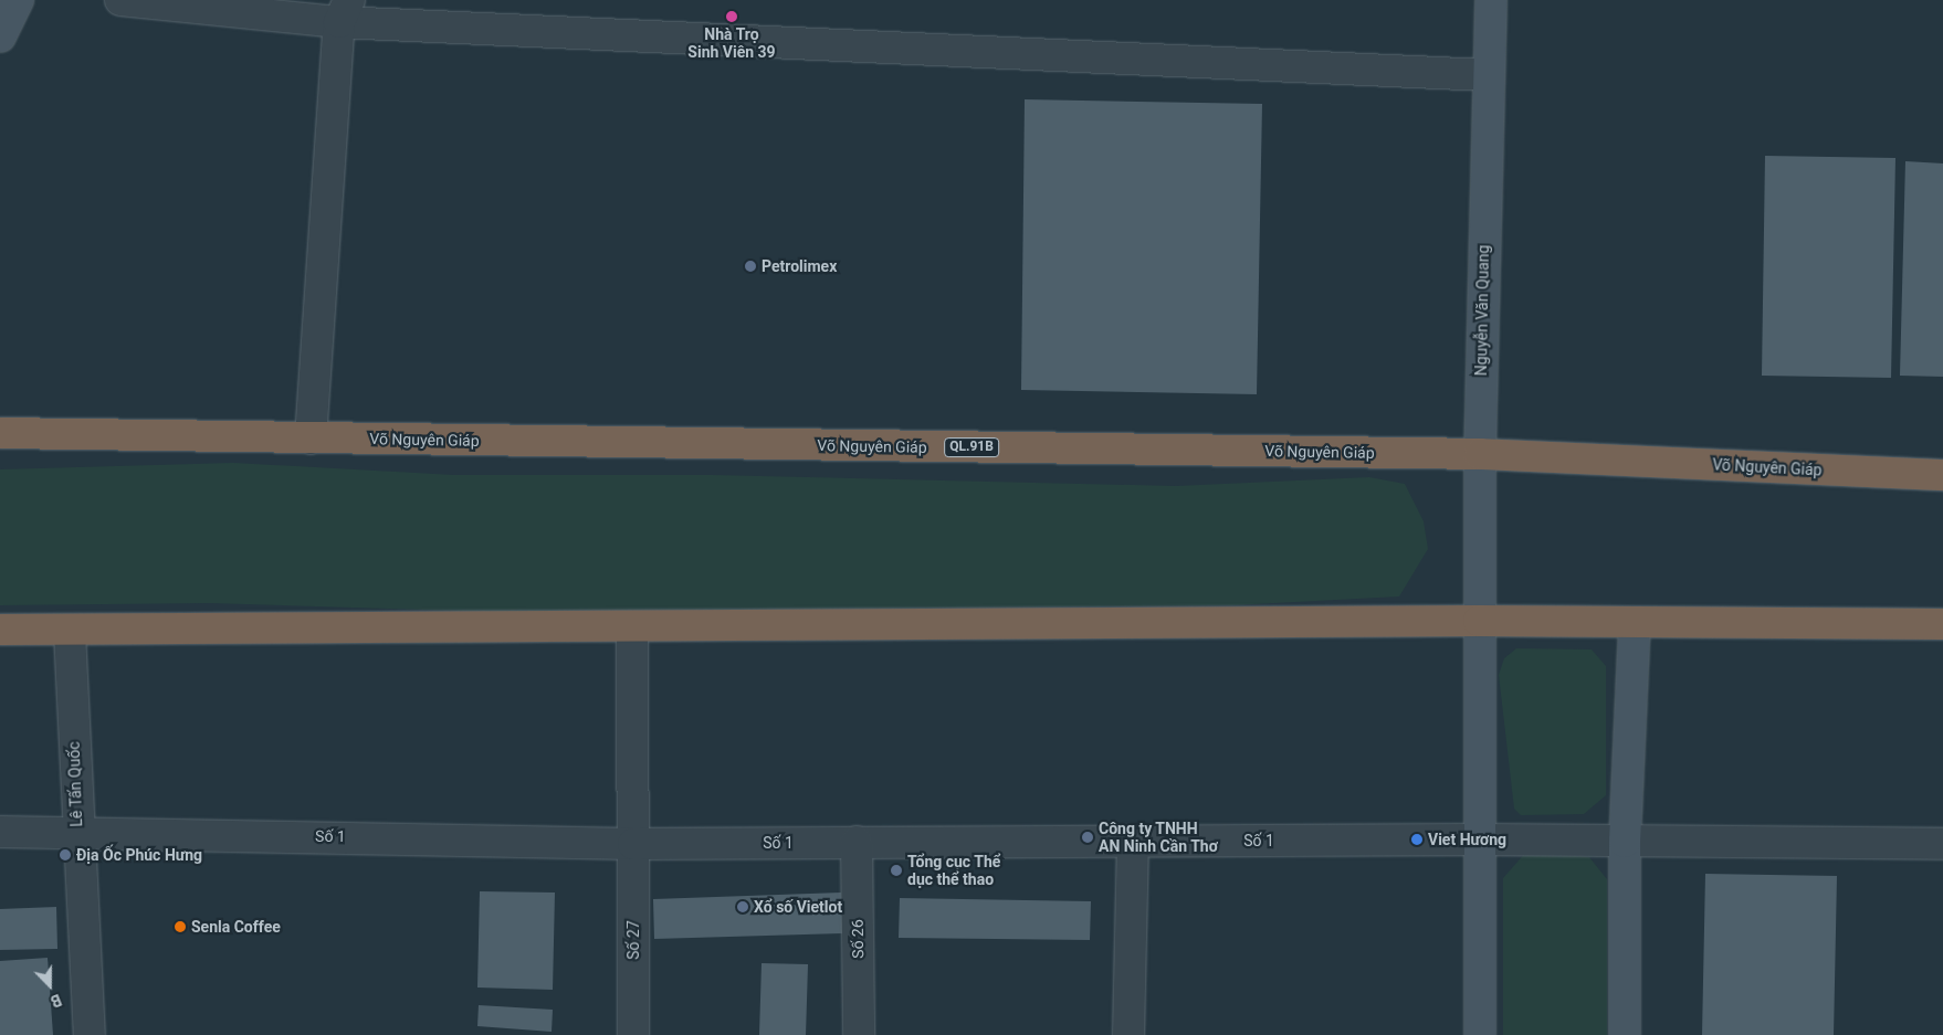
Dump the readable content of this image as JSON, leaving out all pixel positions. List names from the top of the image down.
{
  "streets": {
    "highway": ["Võ Nguyên Giáp", "QL.91B"],
    "street": [
      "Nguyễn Văn Quang",
      "Lê Tấn Quốc",
      "Số 1",
      "Số 26",
      "Số 27"
    ]
  },
  "crossings": [
    ["Nguyễn Văn Quang", "Võ Nguyên Giáp"],
    ["Nguyễn Văn Quang", "Số 1"],
    ["Lê Tấn Quốc", "Số 1"],
    ["Số 1", "Số 26"],
    ["Số 1", "Số 27"]
  ],
  "places": [
    "Nhà Trọ Sinh Viên 39",
    "Petrolimex",
    "Công ty TNHH AN Ninh Cần Thơ",
    "Viet Hương",
    "Địa Ốc Phúc Hưng",
    "Tổng cục Thể dục thể thao",
    "Xổ số Vietlot",
    "Senla Coffee"
  ],
  "north": "bottom"
}
